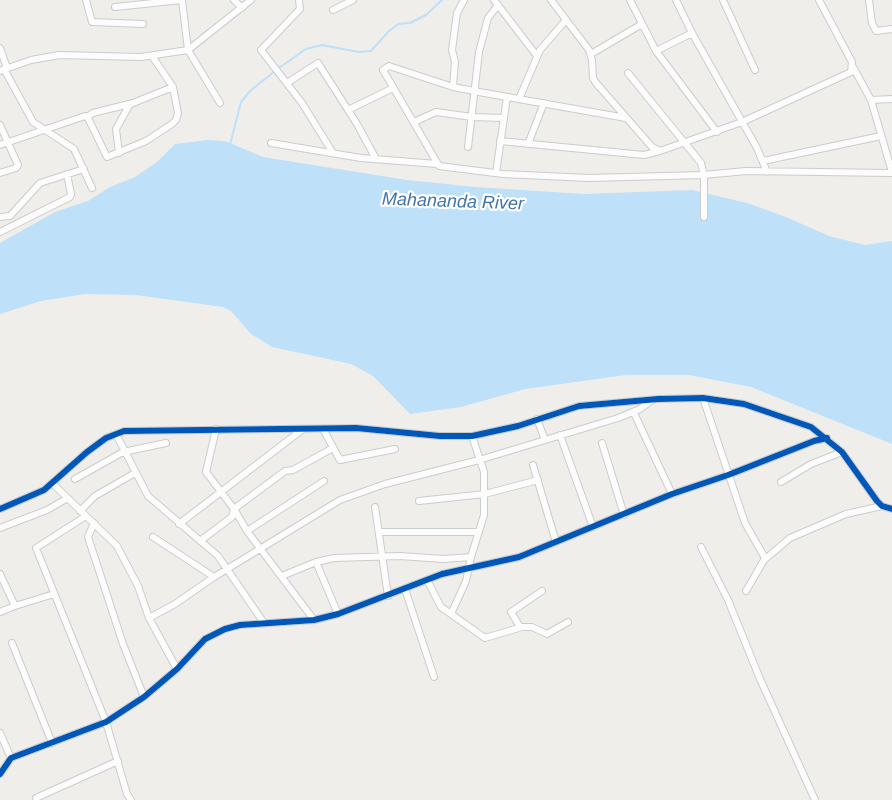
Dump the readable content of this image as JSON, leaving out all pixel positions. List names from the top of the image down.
{
  "water": ["Mahananda River"]
}
